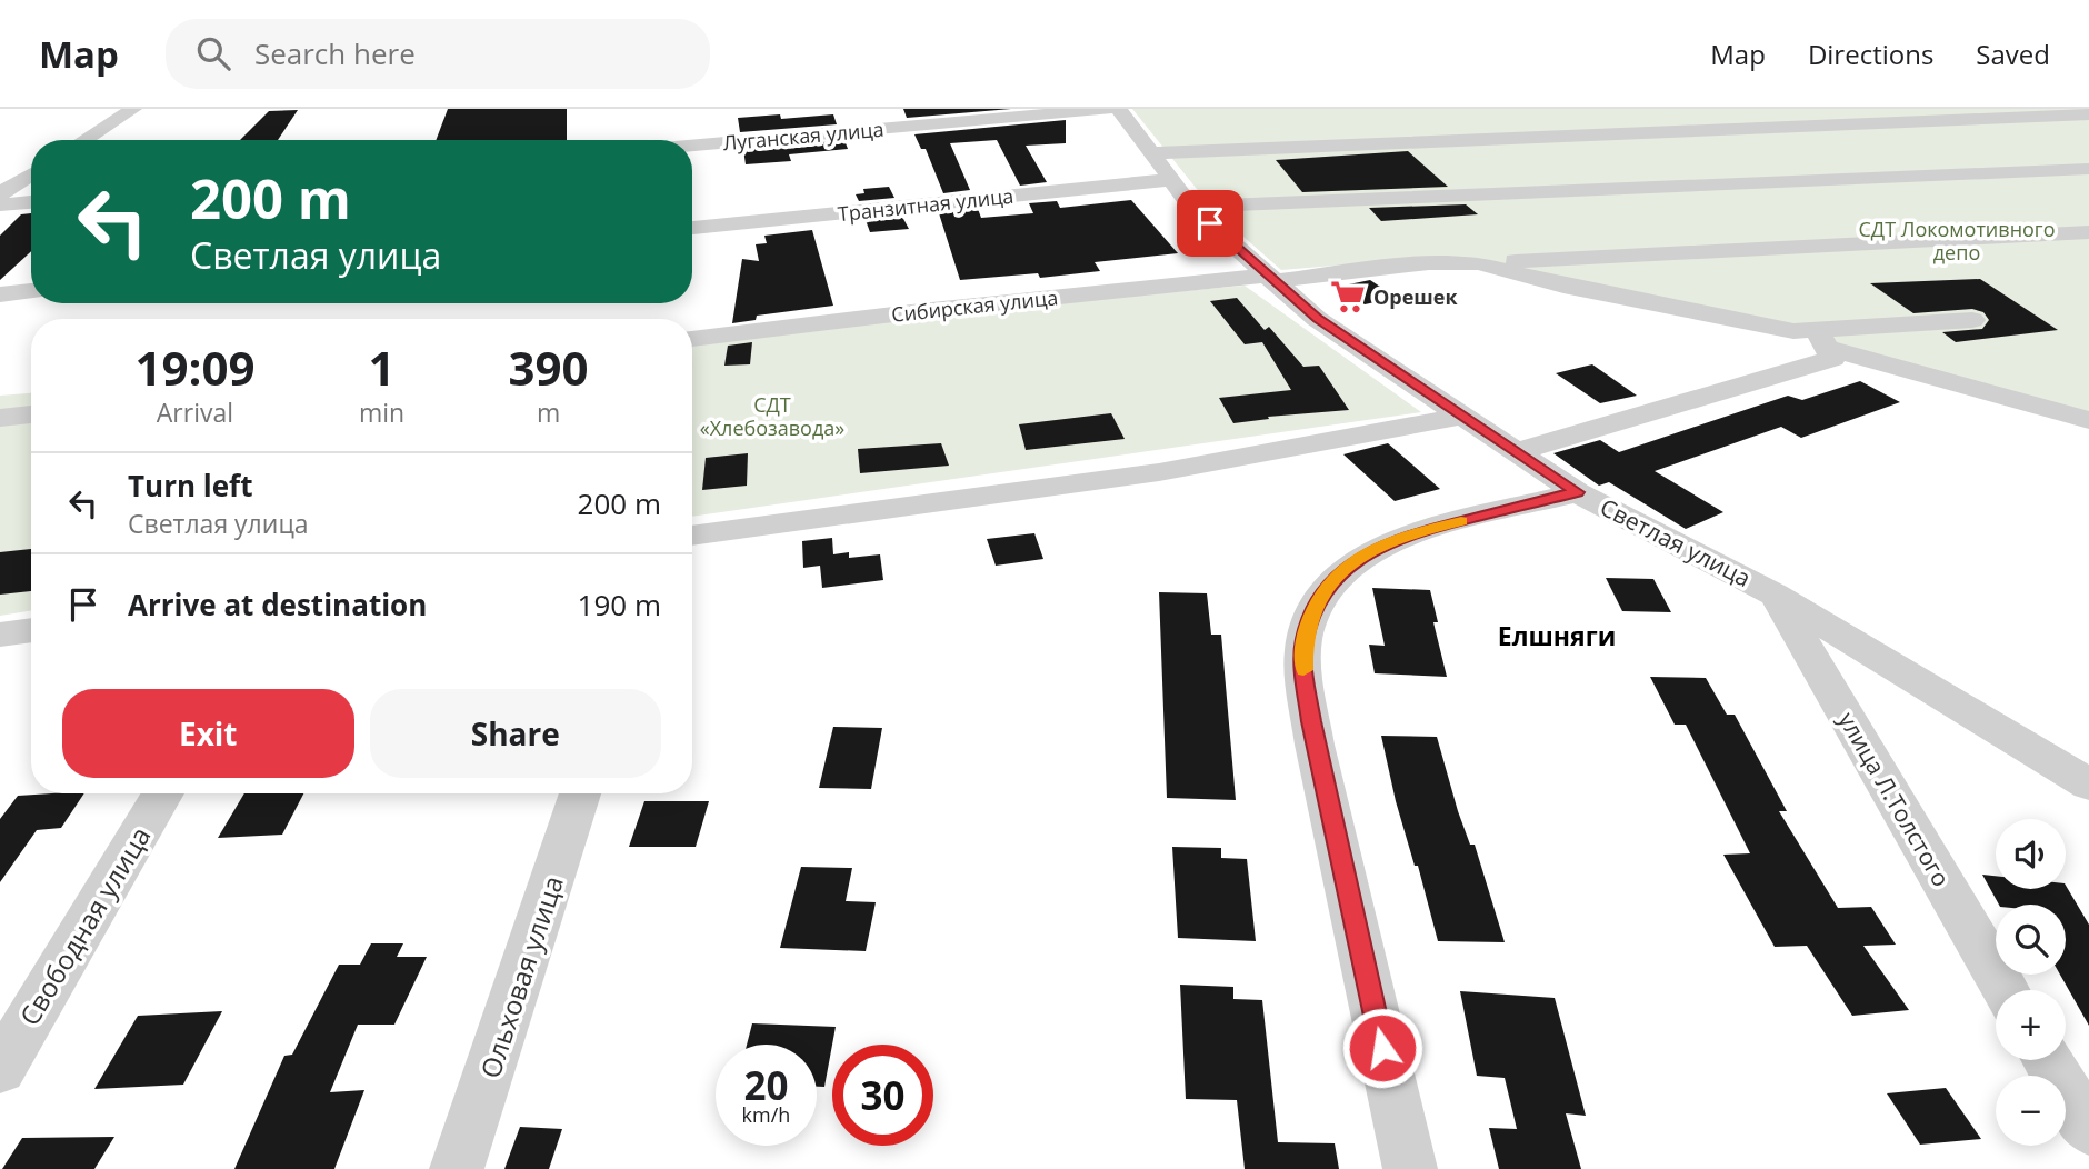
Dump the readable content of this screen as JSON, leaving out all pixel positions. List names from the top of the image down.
{
  "streets": {
    "street": [
      "Луганская улица",
      "Транзитная улица",
      "Сибирская улица",
      "Светлая улица",
      "улица Л.Толстого",
      "Свободная улица",
      "Ольховая улица"
    ]
  },
  "crossings": [
    ["Транзитная улица", "Светлая улица"],
    ["Сибирская улица", "Светлая улица"],
    ["Светлая улица", "улица Л.Толстого"]
  ],
  "districts": ["Елшняги"],
  "parks": ["СДТ Локомотивного депо", "СДТ «Хлебозавода»"],
  "places": {
    "supermarket": ["Орешек"]
  },
  "page": {
    "header": "Map",
    "search": "Search here",
    "nav": ["Map", "Directions", "Saved"],
    "turn": ["200 m", "Светлая улица"],
    "eta": [
      "19:09",
      "Arrival",
      "1",
      "min",
      "390",
      "m"
    ],
    "list": [
      {
        "name": "Turn left",
        "note": "Светлая улица",
        "value": "200 m"
      },
      {
        "name": "Arrive at destination",
        "value": "190 m"
      }
    ],
    "buttons": ["Exit", "Share"],
    "map_buttons": ["+", "−"],
    "speed": "20 km/h",
    "limit": "30"
  }
}
